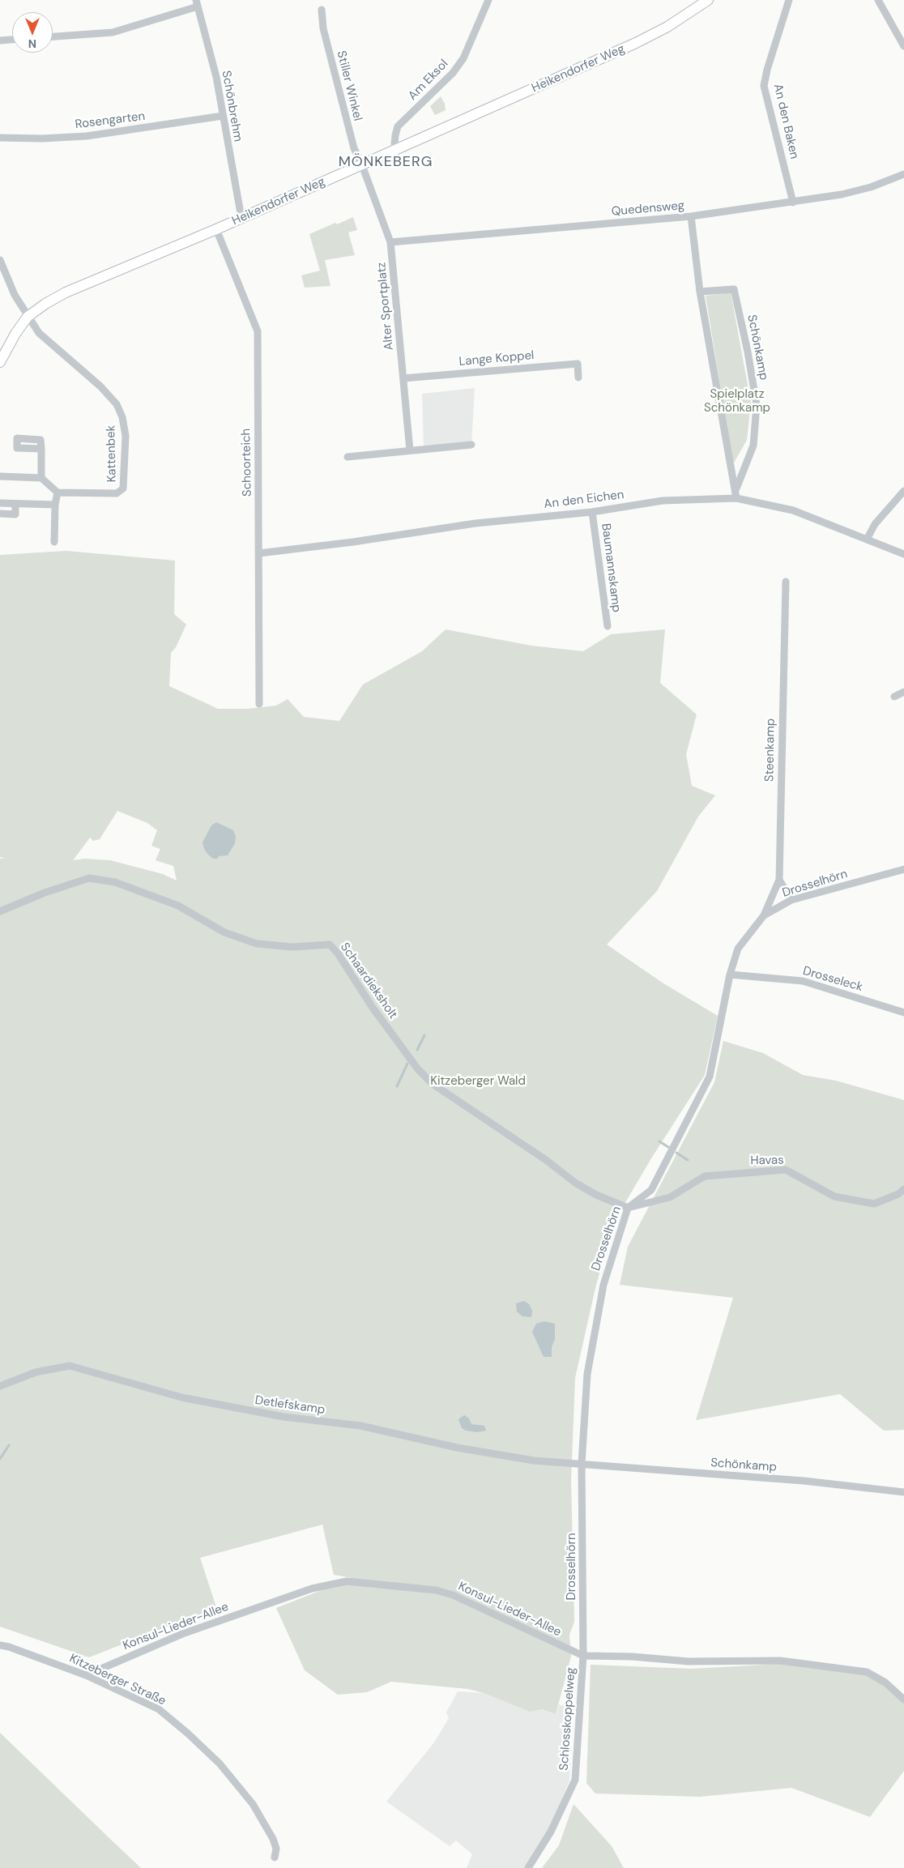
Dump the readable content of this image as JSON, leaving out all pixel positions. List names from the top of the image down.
{
  "streets": {
    "street": [
      "Heikendorfer Weg",
      "Am Eksol",
      "Stiller Winkel",
      "Schönbrehm",
      "Rosengarten",
      "An den Baken",
      "Quedensweg",
      "Alter Sportplatz",
      "Schönkamp",
      "Lange Koppel",
      "Kattenbek",
      "Schoorteich",
      "An den Eichen",
      "Baumannskamp",
      "Steenkamp",
      "Drosselhörn",
      "Drosseleck",
      "Schaardieksholt",
      "Havas",
      "Detlefskamp",
      "Konsul-Lieder-Allee",
      "Kitzeberger Straße",
      "Schlosskoppelweg"
    ]
  },
  "crossings": [
    ["Heikendorfer Weg", "Am Eksol"],
    ["Heikendorfer Weg", "Stiller Winkel"],
    ["Heikendorfer Weg", "Schönbrehm"],
    ["Heikendorfer Weg", "Alter Sportplatz"],
    ["Heikendorfer Weg", "Kattenbek"],
    ["Heikendorfer Weg", "Schoorteich"],
    ["Stiller Winkel", "Alter Sportplatz"],
    ["Schönbrehm", "Rosengarten"],
    ["An den Baken", "Quedensweg"],
    ["Quedensweg", "Alter Sportplatz"],
    ["Quedensweg", "Schönkamp"],
    ["Alter Sportplatz", "Lange Koppel"],
    ["Schönkamp", "An den Eichen"],
    ["Schönkamp", "Drosselhörn"],
    ["Schönkamp", "Detlefskamp"],
    ["Schoorteich", "An den Eichen"],
    ["An den Eichen", "Baumannskamp"],
    ["Steenkamp", "Drosselhörn"],
    ["Drosselhörn", "Drosseleck"],
    ["Drosselhörn", "Schaardieksholt"],
    ["Drosselhörn", "Havas"],
    ["Drosselhörn", "Detlefskamp"],
    ["Drosselhörn", "Konsul-Lieder-Allee"],
    ["Drosselhörn", "Schlosskoppelweg"],
    ["Schaardieksholt", "Havas"],
    ["Konsul-Lieder-Allee", "Kitzeberger Straße"],
    ["Konsul-Lieder-Allee", "Schlosskoppelweg"]
  ],
  "districts": ["MÖNKEBERG"],
  "parks": ["Spielplatz Schönkamp", "Kitzeberger Wald"],
  "north": "bottom"
}
